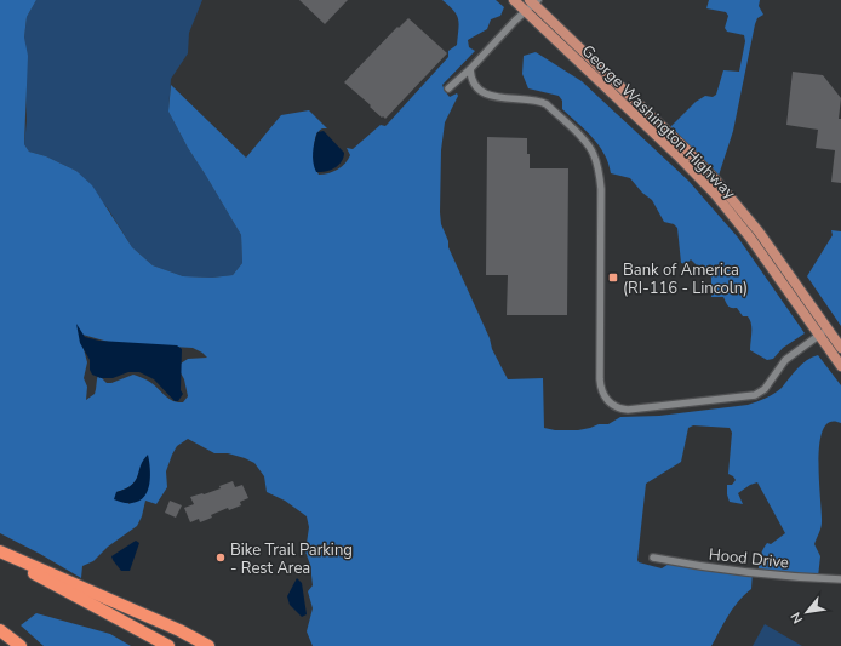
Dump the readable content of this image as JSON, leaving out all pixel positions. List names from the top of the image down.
{
  "streets": {
    "main road": ["George Washington Highway"],
    "street": ["Hood Drive"]
  },
  "places": {
    "transit": ["Bank of America (RI-116 - Lincoln)"],
    "other": ["Bike Trail Parking - Rest Area"]
  },
  "north": "bottom left"
}
